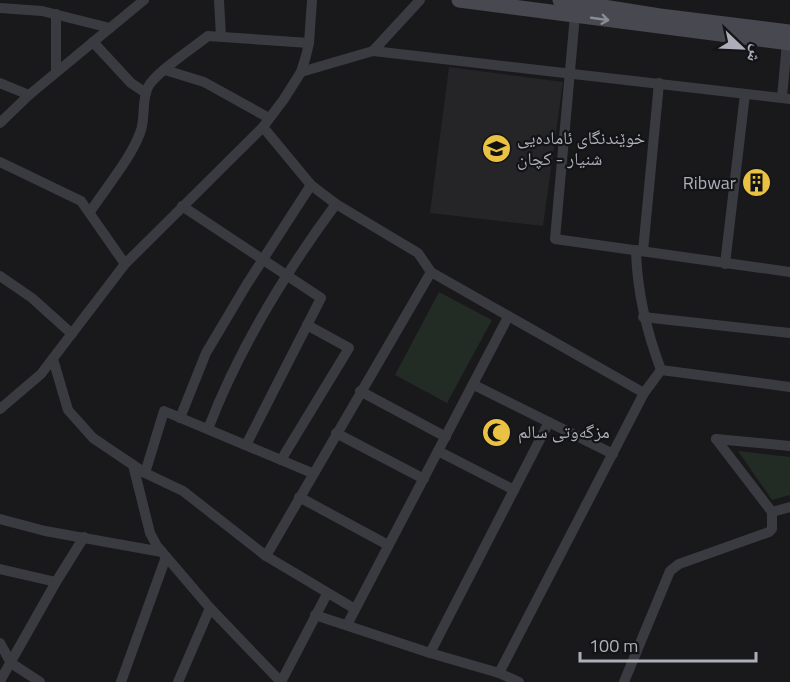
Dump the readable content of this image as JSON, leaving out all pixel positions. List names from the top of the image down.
{
  "places": {
    "school or university": ["خوێندنگای ئامادەیی شنیار - کچان"],
    "building": ["Ribwar"],
    "mosque": ["مزگەوتی سالم"]
  },
  "scale_bar": "100 m",
  "north": "bottom right"
}
